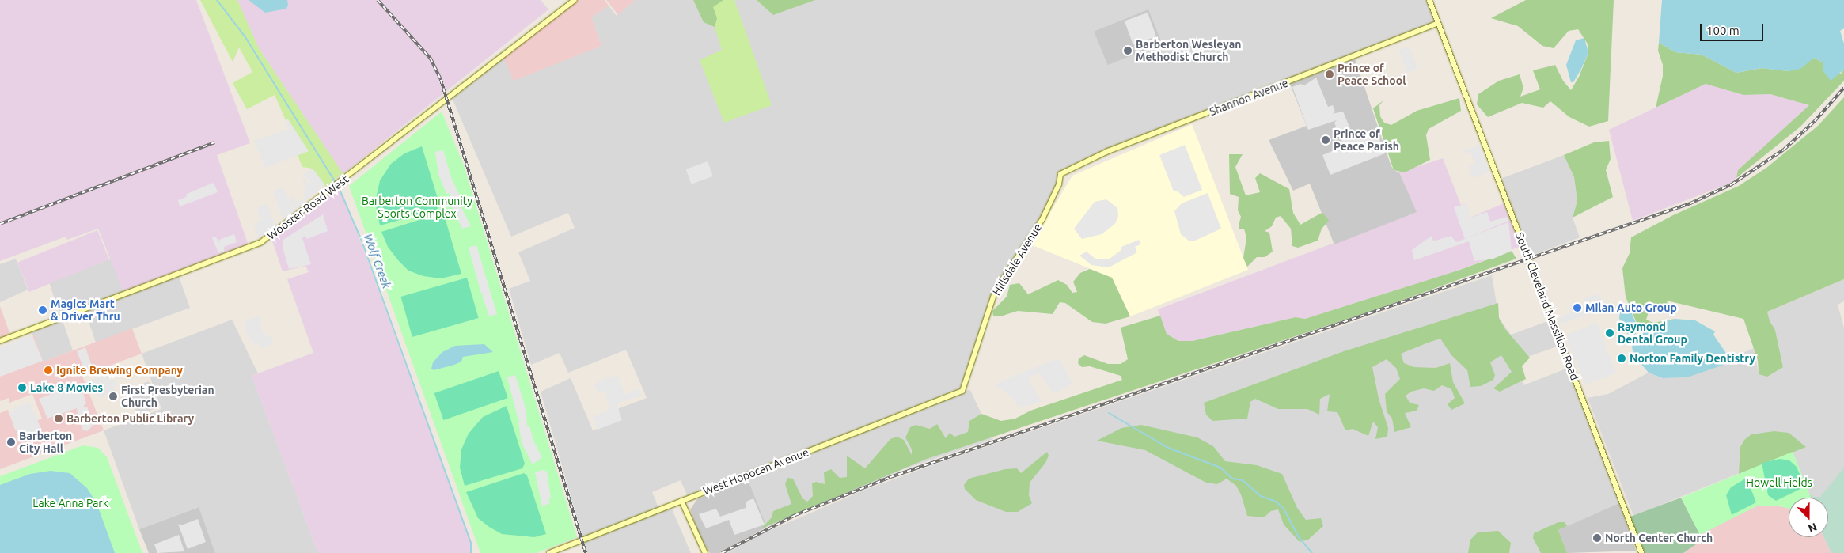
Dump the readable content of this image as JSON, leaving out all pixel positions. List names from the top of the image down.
{
  "streets": {
    "main road": [
      "Shannon Avenue",
      "Wooster Road West",
      "Hillsdale Avenue",
      "South Cleveland Massillon Road",
      "West Hopocan Avenue"
    ]
  },
  "crossings": [
    ["Shannon Avenue", "Hillsdale Avenue"],
    ["Shannon Avenue", "South Cleveland Massillon Road"],
    ["Hillsdale Avenue", "West Hopocan Avenue"]
  ],
  "water": ["Wolf Creek"],
  "parks": ["Barberton Community Sports Complex", "Howell Fields", "Lake Anna Park"],
  "places": [
    "Barberton Wesleyan Methodist Church",
    "Prince of Peace School",
    "Prince of Peace Parish",
    "Milan Auto Group",
    "Magics Mart & Driver Thru",
    "Raymond Dental Group",
    "Norton Family Dentistry",
    "Ignite Brewing Company",
    "Lake 8 Movies",
    "First Presbyterian Church",
    "Barberton Public Library",
    "Barberton City Hall",
    "North Center Church"
  ],
  "scale_bar": "100 m",
  "north": "bottom"
}
